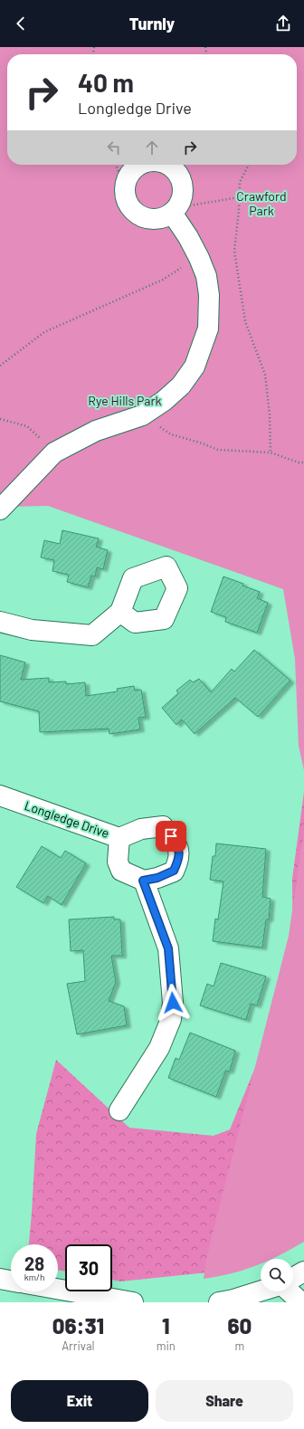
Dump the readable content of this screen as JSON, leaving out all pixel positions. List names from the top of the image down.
{
  "streets": {
    "street": ["Longledge Drive"]
  },
  "parks": ["Crawford Park", "Rye Hills Park"],
  "page": {
    "header": "Turnly",
    "turn": ["40 m", "Longledge Drive"],
    "speed": "28 km/h",
    "limit": "30",
    "eta": [
      "06:31",
      "Arrival",
      "1",
      "min",
      "60",
      "m"
    ],
    "buttons": ["Exit", "Share"]
  }
}
